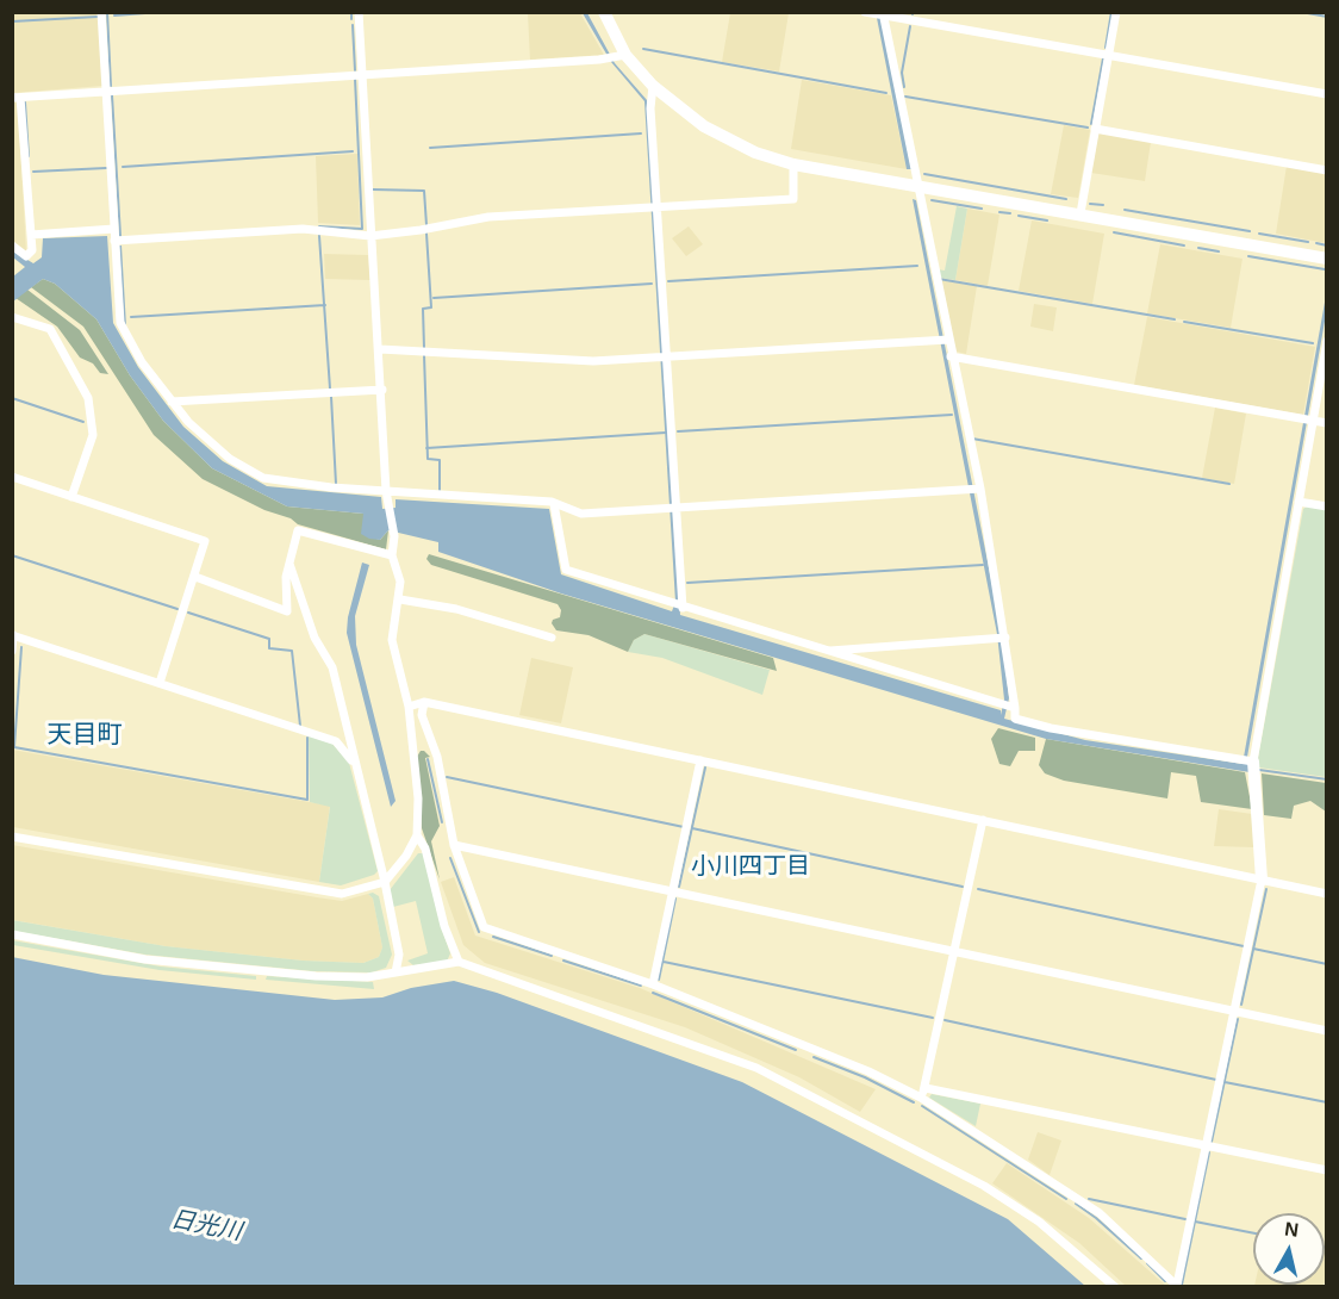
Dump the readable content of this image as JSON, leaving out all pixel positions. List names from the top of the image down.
{
  "districts": ["天目町", "小川四丁目"],
  "water": ["日光川"],
  "north": "top"
}
